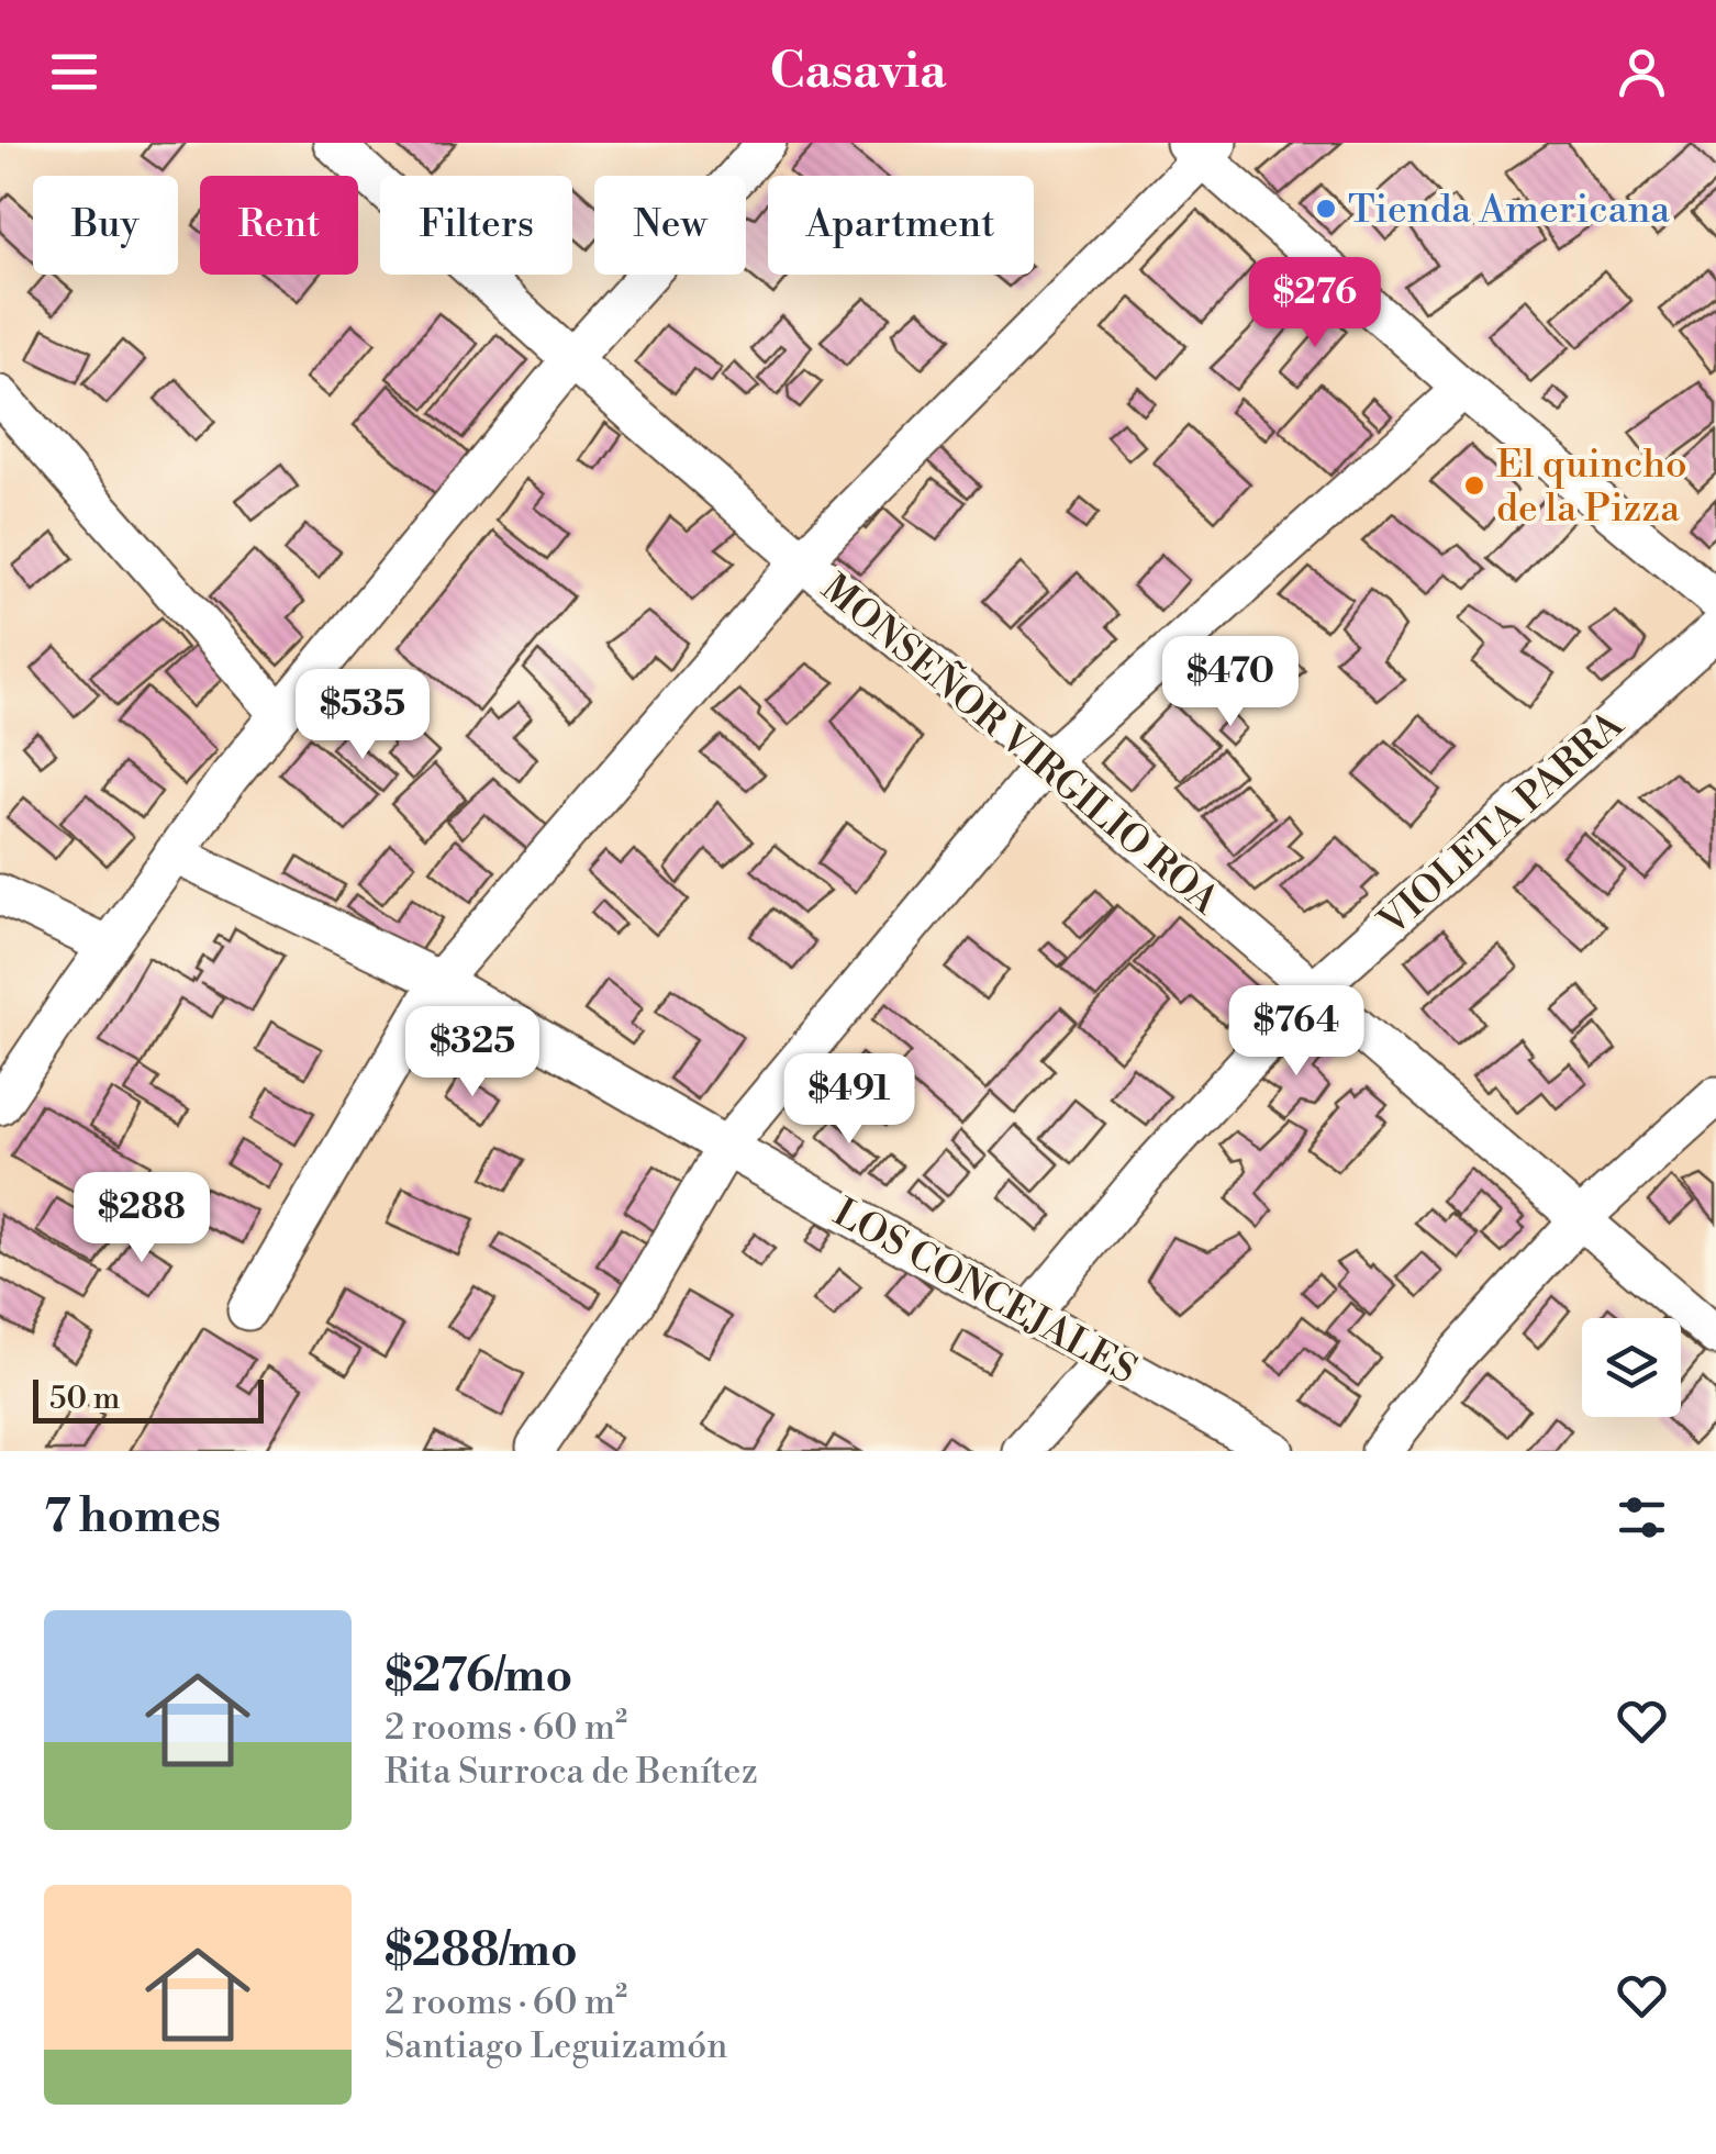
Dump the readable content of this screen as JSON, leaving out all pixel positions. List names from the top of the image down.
{
  "streets": {
    "street": ["MONSEÑOR VIRGILIO ROA", "VIOLETA PARRA", "LOS CONCEJALES"]
  },
  "crossings": [
    ["MONSEÑOR VIRGILIO ROA", "VIOLETA PARRA"],
    ["VIOLETA PARRA", "LOS CONCEJALES"]
  ],
  "places": ["Tienda Americana", "El quincho de la Pizza"],
  "scale_bar": "50 m",
  "page": {
    "header": "Casavia",
    "chip": [
      "Buy",
      "Rent",
      "Filters",
      "New",
      "Apartment"
    ],
    "price": [
      "$276",
      "$470",
      "$535",
      "$764",
      "$325",
      "$491",
      "$288"
    ],
    "scale": "50 m",
    "heading": "7 homes",
    "list": [
      {
        "name": "$276/mo",
        "note": "2 rooms · 60 m² · Rita Surroca de Benítez"
      },
      {
        "name": "$288/mo",
        "note": "2 rooms · 60 m² · Santiago Leguizamón"
      }
    ]
  }
}
